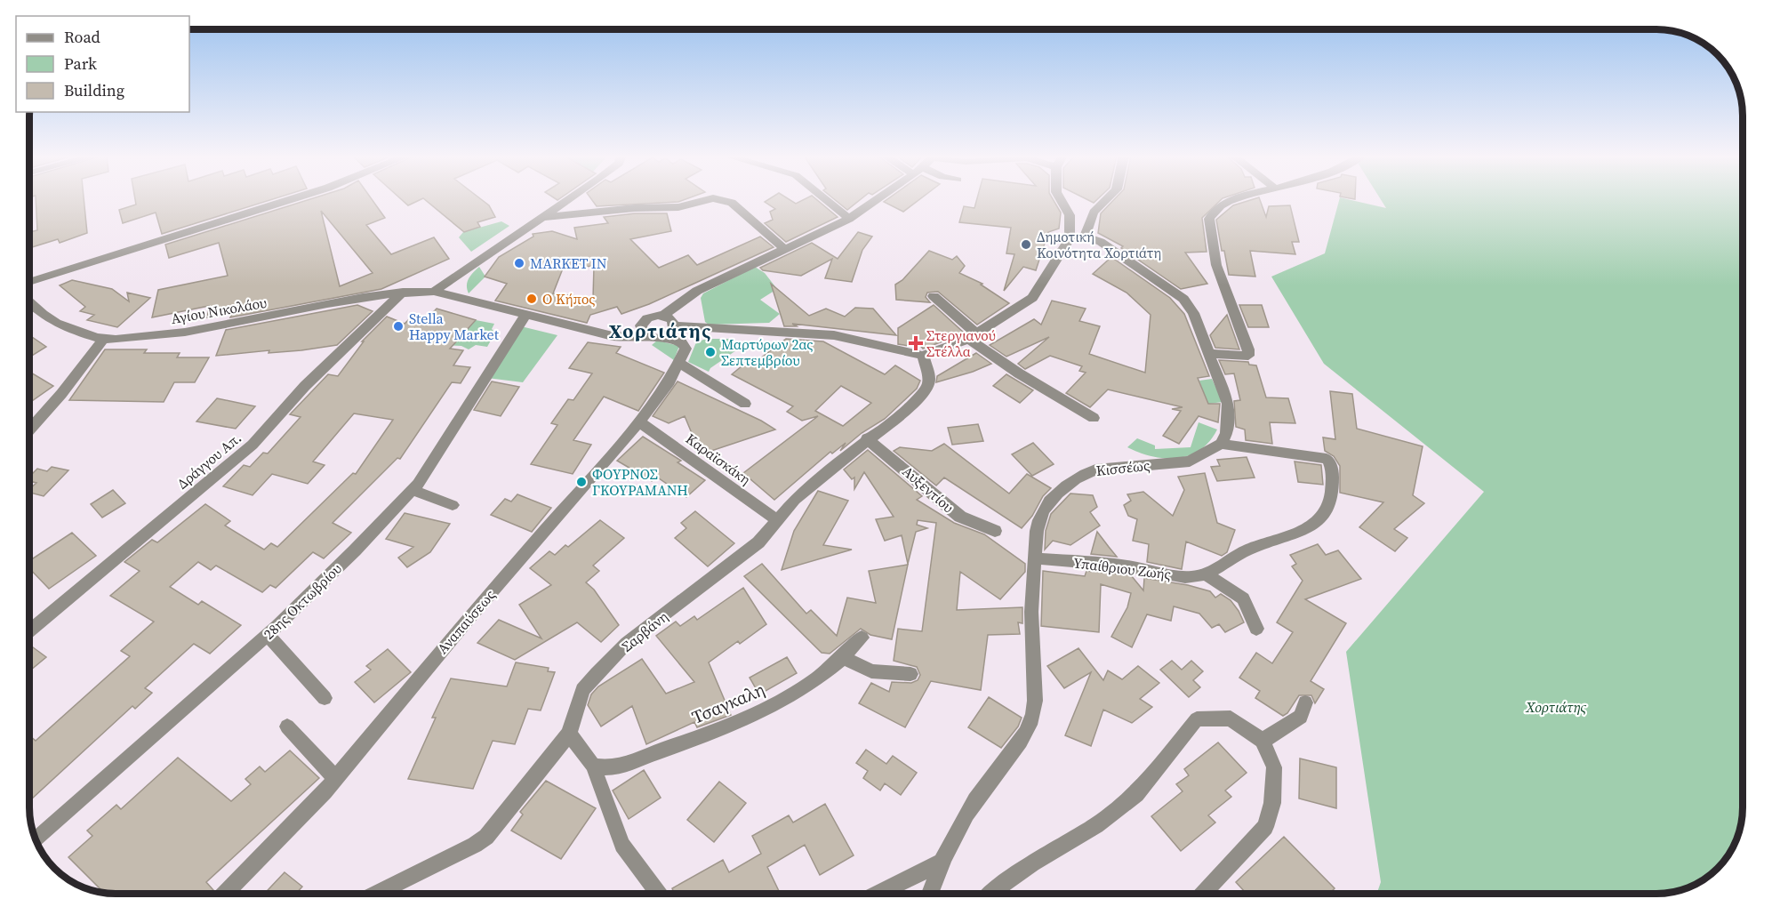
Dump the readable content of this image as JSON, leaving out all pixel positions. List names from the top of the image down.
{
  "streets": {
    "street": [
      "Αγίου Νικολάου",
      "Καραϊσκάκη",
      "Δράγγου Απ.",
      "Κισσέως",
      "Αυξεντίου",
      "Υπαίθριου Ζωής",
      "28ης Οκτωβρίου",
      "Αναπαύσεως",
      "Σαρβάνη",
      "Τσαγκαλη"
    ]
  },
  "crossings": [
    ["Αγίου Νικολάου", "Δράγγου Απ."],
    ["Καραϊσκάκη", "Αναπαύσεως"],
    ["Καραϊσκάκη", "Σαρβάνη"],
    ["Κισσέως", "Υπαίθριου Ζωής"],
    ["Αυξεντίου", "Σαρβάνη"]
  ],
  "districts": ["Χορτιάτης"],
  "parks": ["Χορτιάτης"],
  "places": {
    "other": [
      "Δημοτική Κοινότητα Χορτιάτη",
      "MARKET IN",
      "Ο Κήπος",
      "Stella Happy Market",
      "Μαρτύρων 2ας Σεπτεμβρίου",
      "ΦΟΥΡΝΟΣ ΓΚΟΥΡΑΜΑΝΗ"
    ],
    "health": ["Στεργιανού Στέλλα"]
  },
  "legend": ["Road", "Park", "Building"]
}
